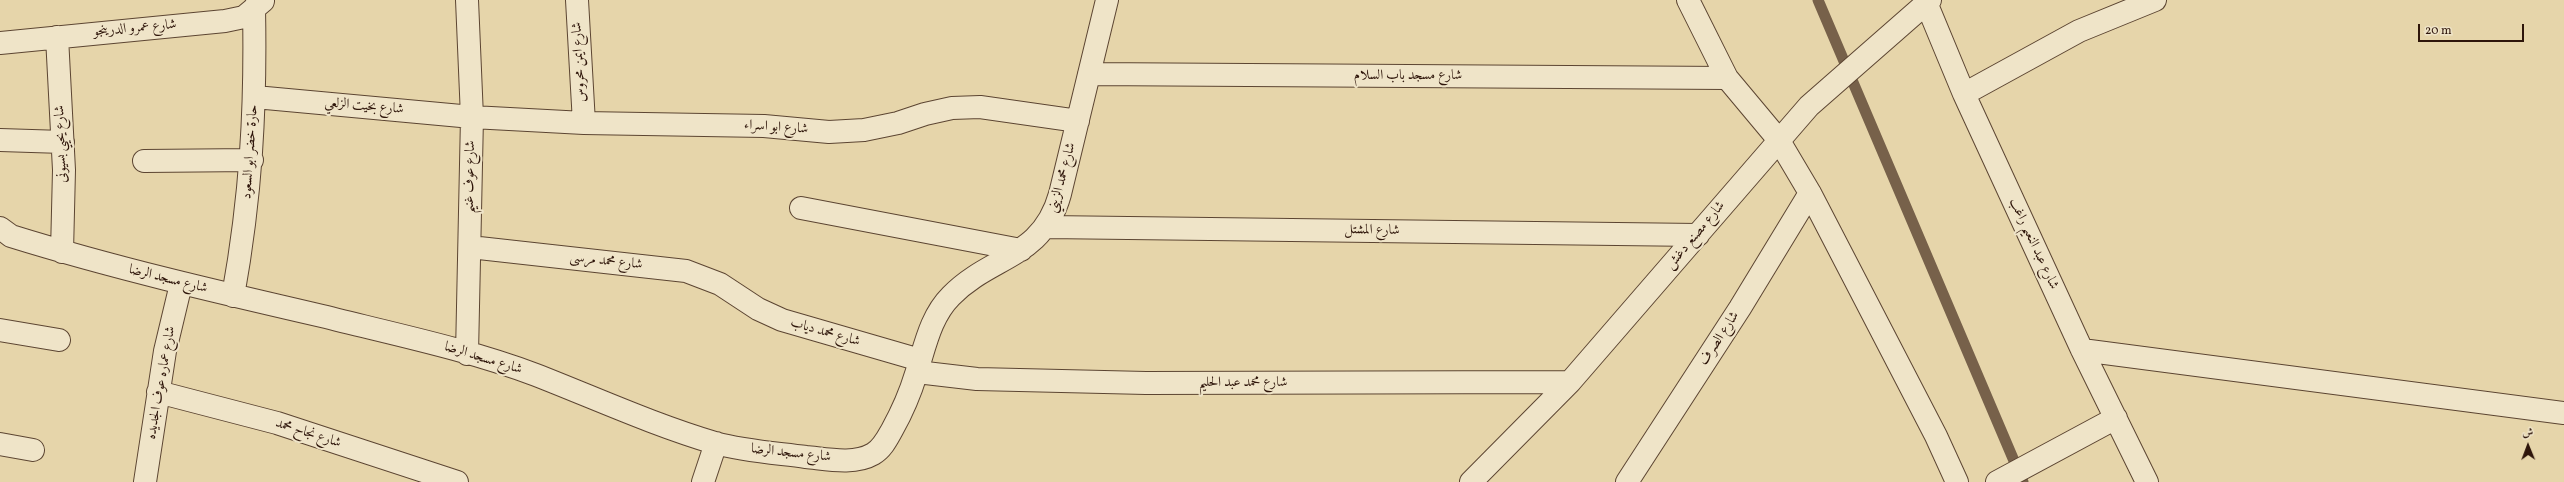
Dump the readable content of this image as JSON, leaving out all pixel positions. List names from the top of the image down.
{
  "streets": {
    "street": [
      "شارع عمرو الدرينجو",
      "شارع ايمن محروس",
      "شارع مسجد باب السلام",
      "شارع بخيت الزلعي",
      "شارع ابو اسراء",
      "شارع يحيي بسيونى",
      "حارة خضر ابو السعود",
      "شارع عوف غنيم",
      "شارع محمد الزيني",
      "شارع المشتل",
      "شارع مصنع دغش",
      "شارع عبد النعيم راغب",
      "شارع محمد مرسى",
      "شارع مسجد الرضا",
      "شارع محمد دياب",
      "شارع الصرف",
      "شارع عماره عوف الجديده",
      "شارع محمد عبد الحليم",
      "شارع نجاح محمد"
    ]
  },
  "crossings": [
    ["شارع عمرو الدرينجو", "شارع يحيي بسيونى"],
    ["شارع عمرو الدرينجو", "حارة خضر ابو السعود"],
    ["شارع ايمن محروس", "شارع ابو اسراء"],
    ["شارع مسجد باب السلام", "شارع محمد الزيني"],
    ["شارع بخيت الزلعي", "شارع ابو اسراء"],
    ["شارع بخيت الزلعي", "حارة خضر ابو السعود"],
    ["شارع بخيت الزلعي", "شارع عوف غنيم"],
    ["شارع ابو اسراء", "شارع عوف غنيم"],
    ["شارع ابو اسراء", "شارع محمد الزيني"],
    ["شارع يحيي بسيونى", "شارع مسجد الرضا"],
    ["حارة خضر ابو السعود", "شارع مسجد الرضا"],
    ["شارع عوف غنيم", "شارع محمد مرسى"],
    ["شارع عوف غنيم", "شارع مسجد الرضا"],
    ["شارع محمد الزيني", "شارع المشتل"],
    ["شارع محمد الزيني", "شارع مسجد الرضا"],
    ["شارع محمد الزيني", "شارع محمد دياب"],
    ["شارع محمد الزيني", "شارع محمد عبد الحليم"],
    ["شارع المشتل", "شارع مصنع دغش"],
    ["شارع مصنع دغش", "شارع عبد النعيم راغب"],
    ["شارع مصنع دغش", "شارع محمد عبد الحليم"],
    ["شارع محمد مرسى", "شارع محمد دياب"],
    ["شارع مسجد الرضا", "شارع محمد دياب"],
    ["شارع مسجد الرضا", "شارع عماره عوف الجديده"],
    ["شارع مسجد الرضا", "شارع محمد عبد الحليم"],
    ["شارع محمد دياب", "شارع محمد عبد الحليم"],
    ["شارع عماره عوف الجديده", "شارع نجاح محمد"]
  ],
  "scale_bar": "20 m",
  "north": "top"
}
